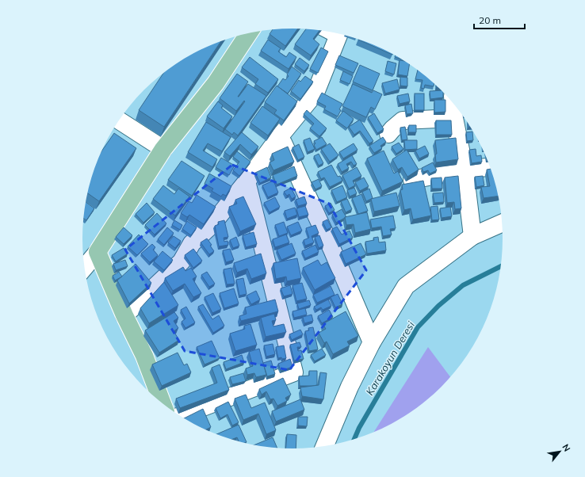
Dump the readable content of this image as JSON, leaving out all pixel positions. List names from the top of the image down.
{
  "water": ["Karakoyun Deresi"],
  "scale_bar": "20 m",
  "north": "top right"
}
